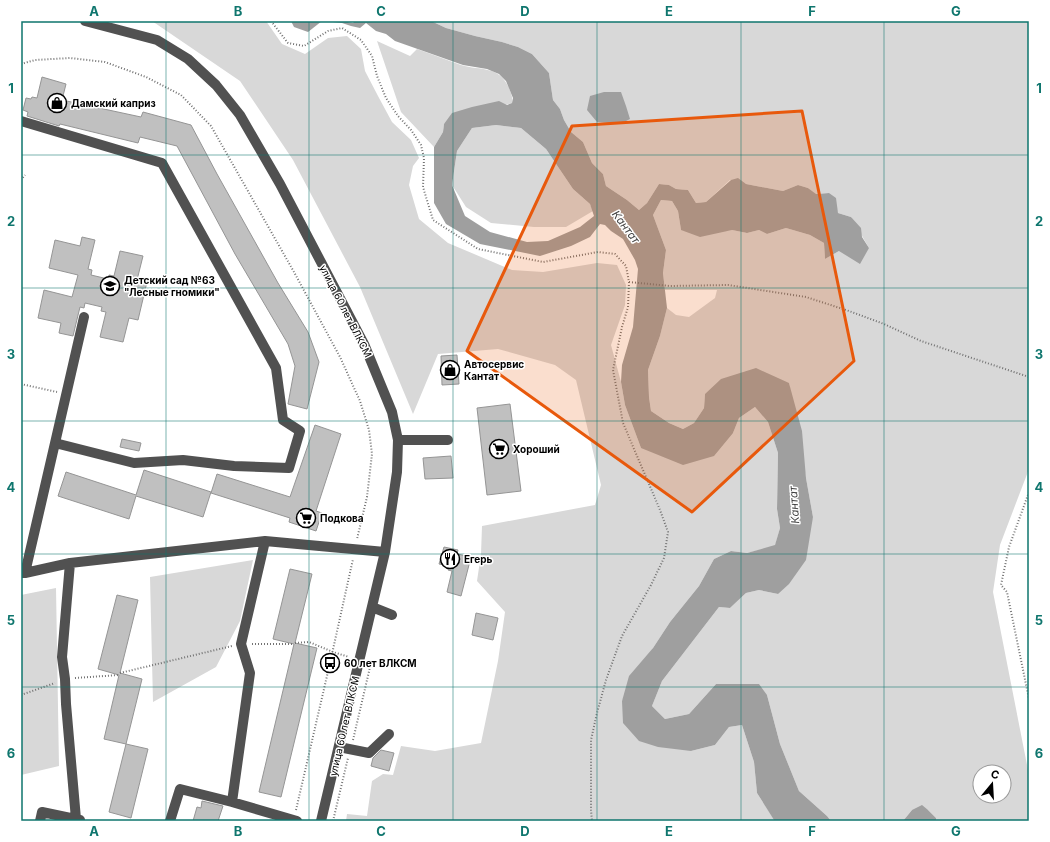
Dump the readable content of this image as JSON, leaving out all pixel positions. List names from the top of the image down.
{
  "streets": {
    "street": ["улица 60 лет ВЛКСМ"]
  },
  "water": ["Кантат"],
  "places": {
    "shop": ["Дамский каприз", "Автосервис Кантат"],
    "school or university": ["Детский сад №63 \"Лесные гномики\""],
    "supermarket": ["Хороший", "Подкова"],
    "restaurant": ["Егерь"],
    "bus stop": ["60 лет ВЛКСМ"]
  },
  "north": "top",
  "grid": {
    "columns": [
      "A",
      "B",
      "C",
      "D",
      "E",
      "F",
      "G"
    ],
    "rows": [
      "1",
      "2",
      "3",
      "4",
      "5",
      "6"
    ]
  }
}
